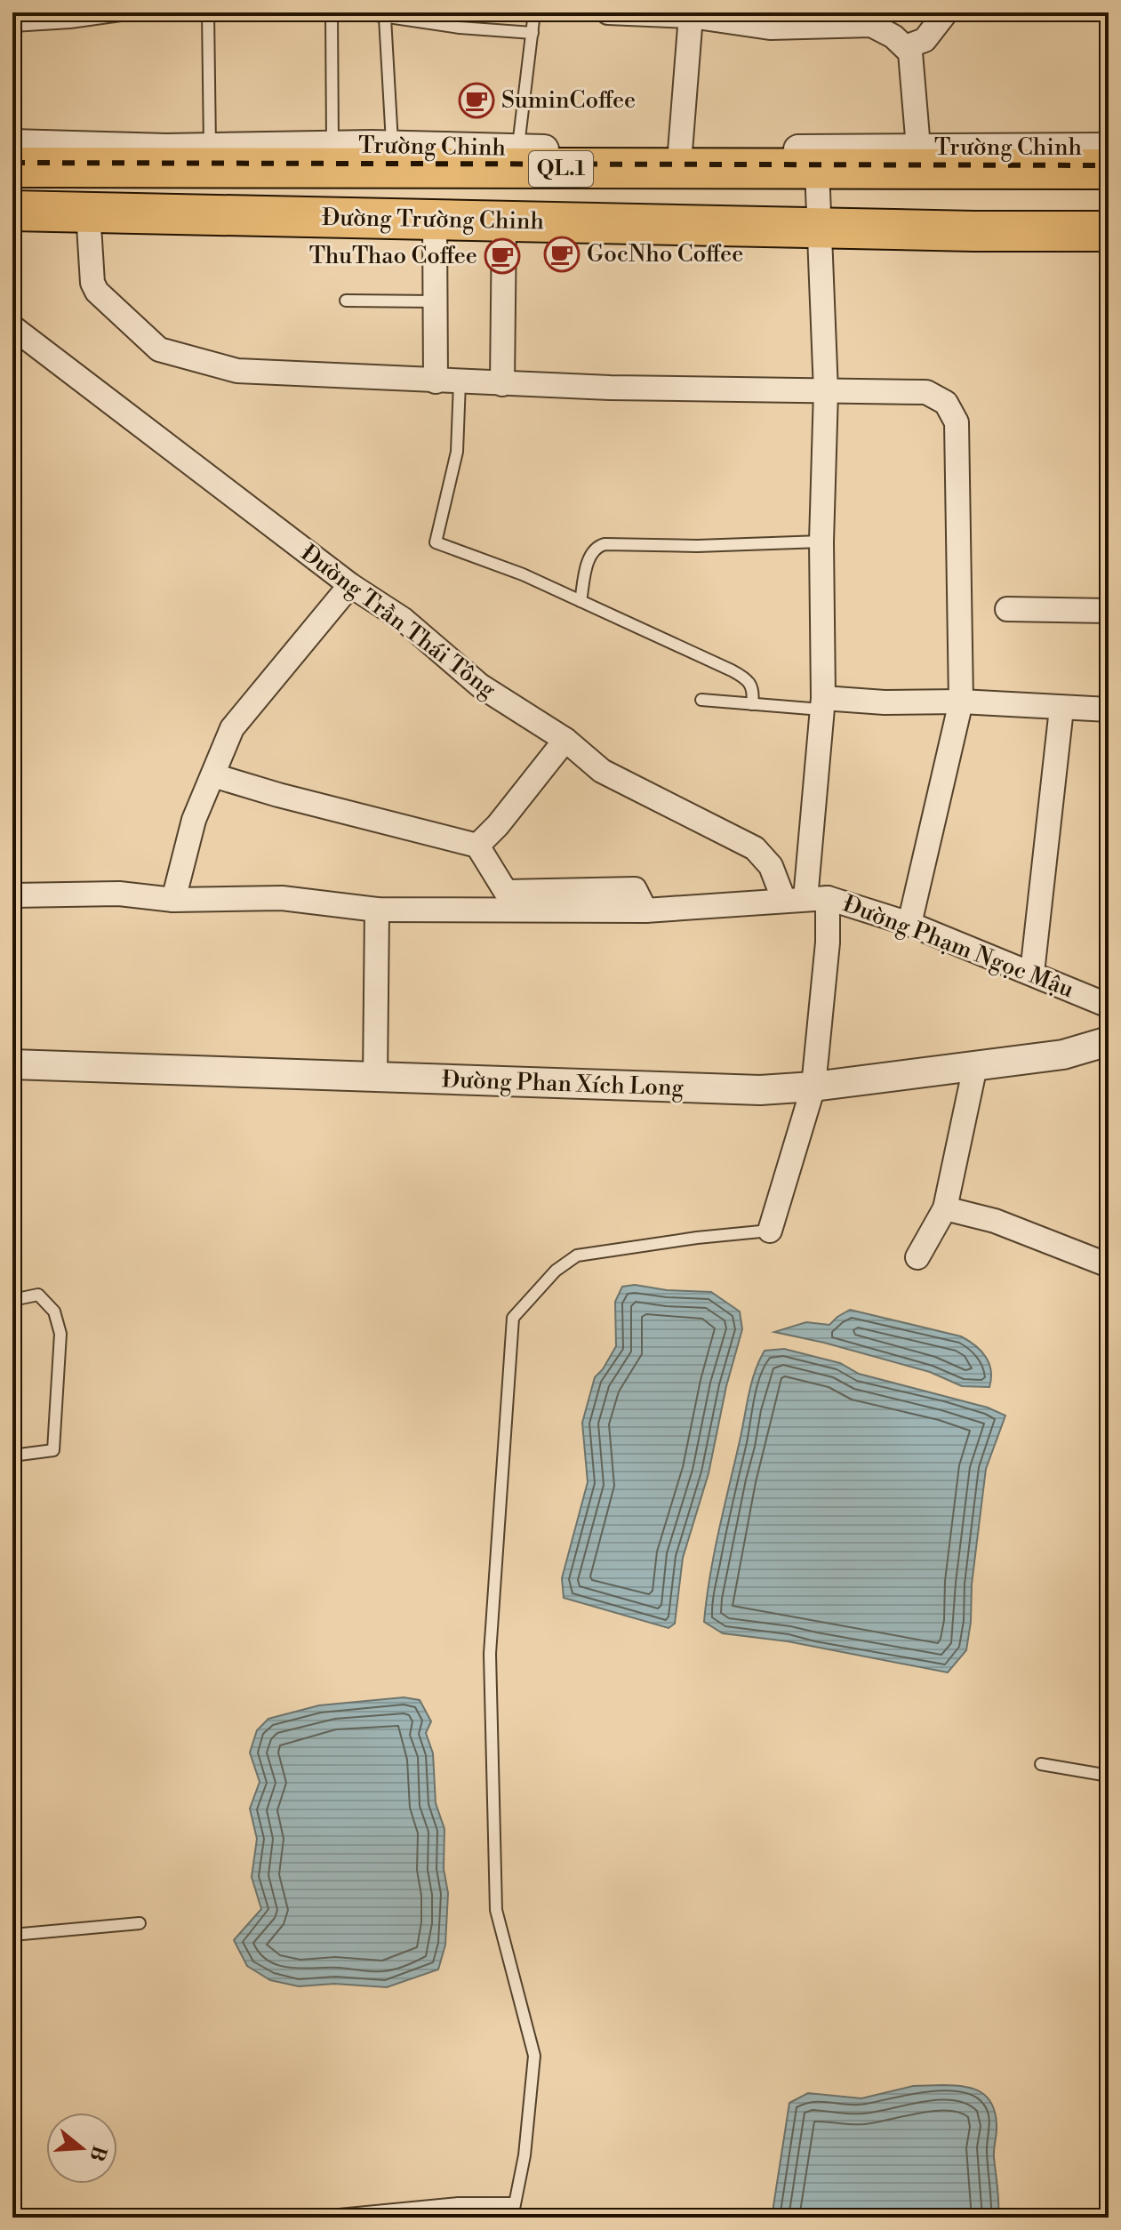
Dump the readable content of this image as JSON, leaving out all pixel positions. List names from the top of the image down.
{
  "streets": {
    "highway": ["QL.1", "Đường Trường Chinh"],
    "street": [
      "Trường Chinh",
      "Đường Trần Thái Tông",
      "Đường Phạm Ngọc Mậu",
      "Đường Phan Xích Long"
    ]
  },
  "crossings": [
    ["Đường Trần Thái Tông", "Đường Phạm Ngọc Mậu"]
  ],
  "places": {
    "cafe": ["SuminCoffee", "GocNho Coffee", "ThuThao Coffee"]
  },
  "north": "right"
}
